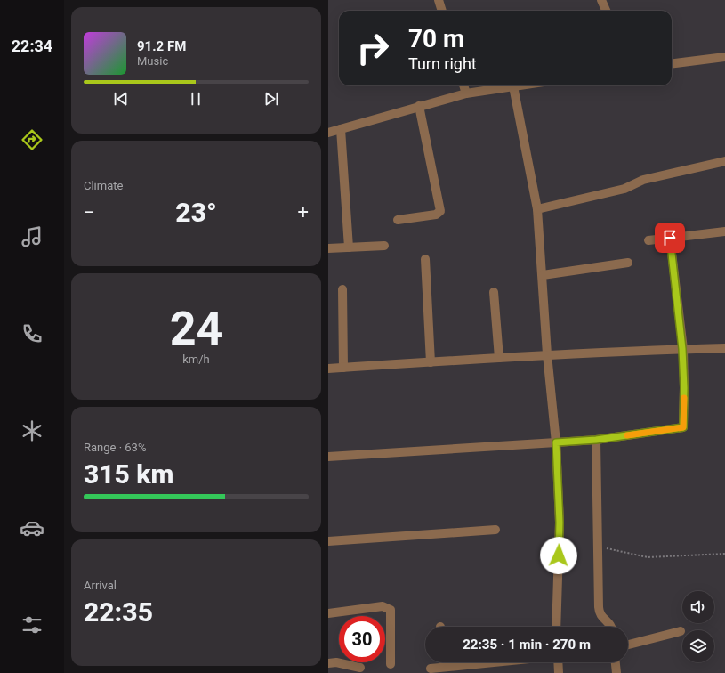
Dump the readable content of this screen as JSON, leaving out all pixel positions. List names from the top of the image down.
{
  "page": {
    "tabs": "22:34",
    "turn": ["70 m", "Turn right"],
    "song": ["91.2 FM", "Music"],
    "tile": [
      "Climate",
      ["24", "km/h"],
      ["Range · 63%", "315 km"],
      ["Arrival", "22:35"]
    ],
    "heat": ["−", "23°", "+"],
    "limit": "30",
    "trip": "22:35 · 1 min · 270 m"
  }
}
